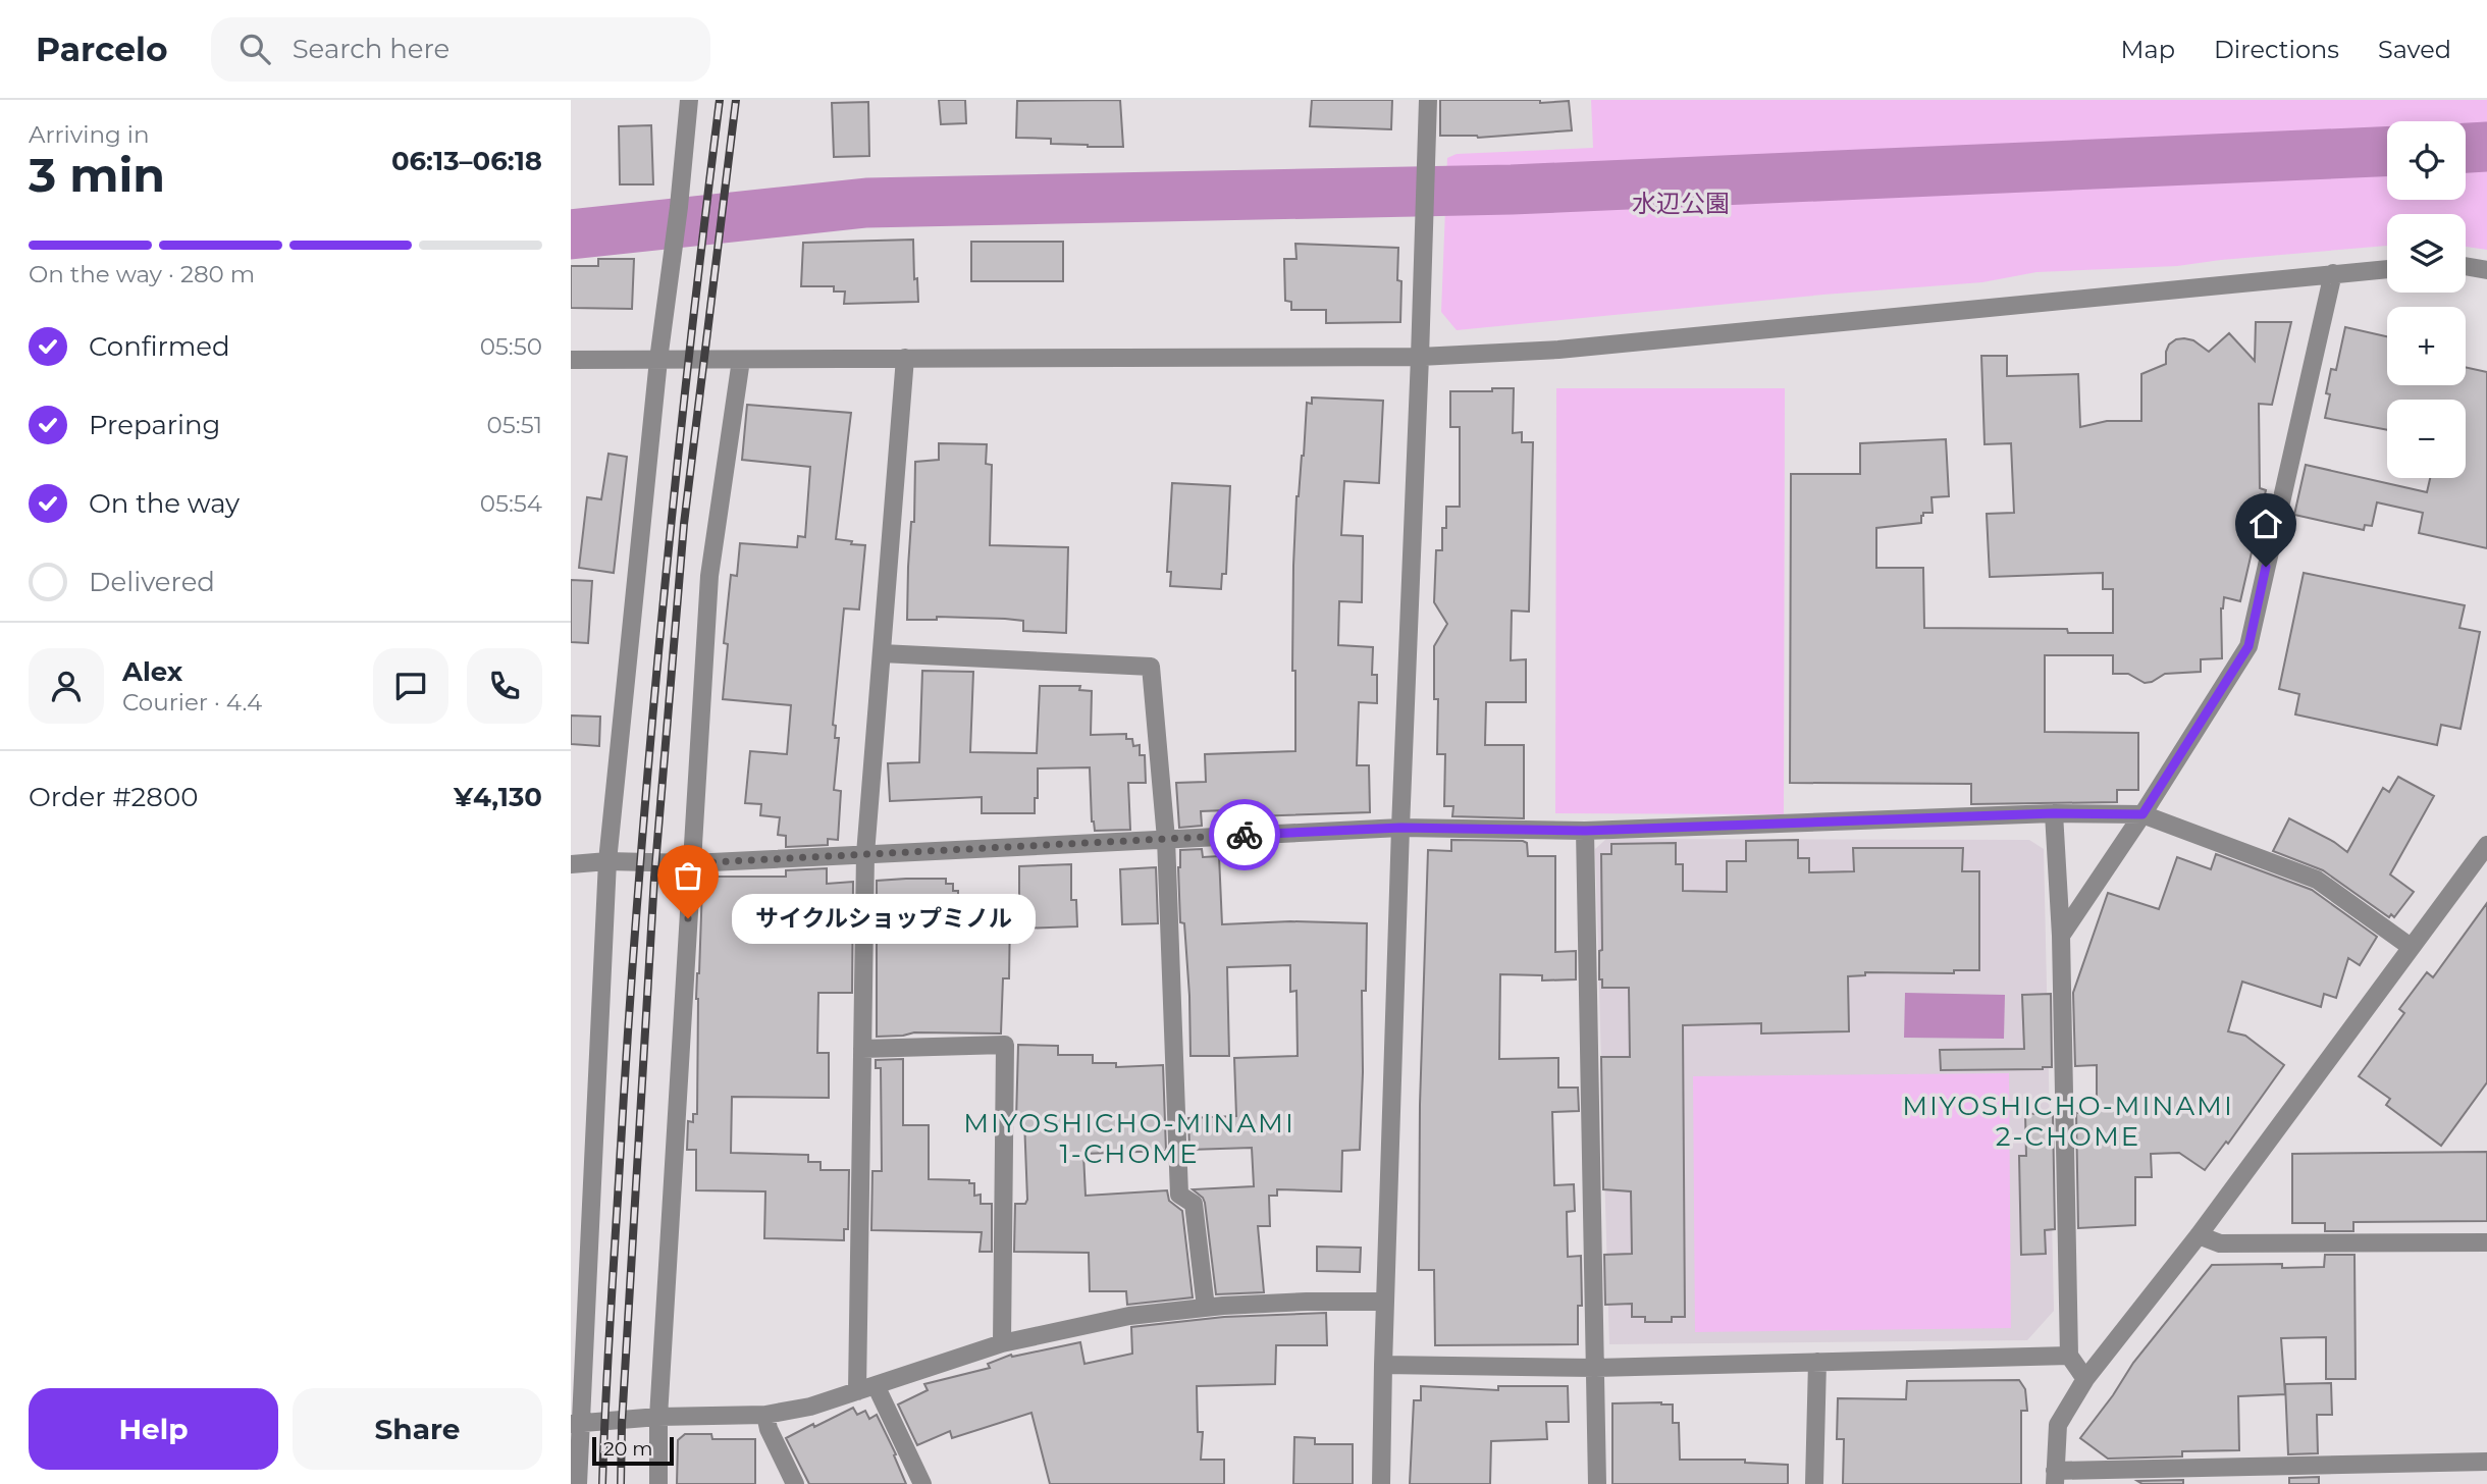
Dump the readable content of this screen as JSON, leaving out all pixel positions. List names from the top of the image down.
{
  "districts": ["MIYOSHICHO-MINAMI 2-CHOME", "MIYOSHICHO-MINAMI 1-CHOME"],
  "parks": ["水辺公園"],
  "places": ["サイクルショップミノル"],
  "scale_bar": "20 m",
  "page": {
    "header": "Parcelo",
    "search": "Search here",
    "nav": ["Map", "Directions", "Saved"],
    "heading": ["3 min", "Arriving in", "06:13–06:18"],
    "panel": [
      "Alex",
      "Courier · 4.4",
      "Order #2800",
      "¥4,130"
    ],
    "map_buttons": ["+", "−"],
    "bar": "On the way · 280 m",
    "list": [
      ["Confirmed", "05:50"],
      ["Preparing", "05:51"],
      ["On the way", "05:54"],
      "Delivered"
    ],
    "bubble": "サイクルショップミノル",
    "buttons": ["Help", "Share"],
    "scale": "20 m"
  }
}
